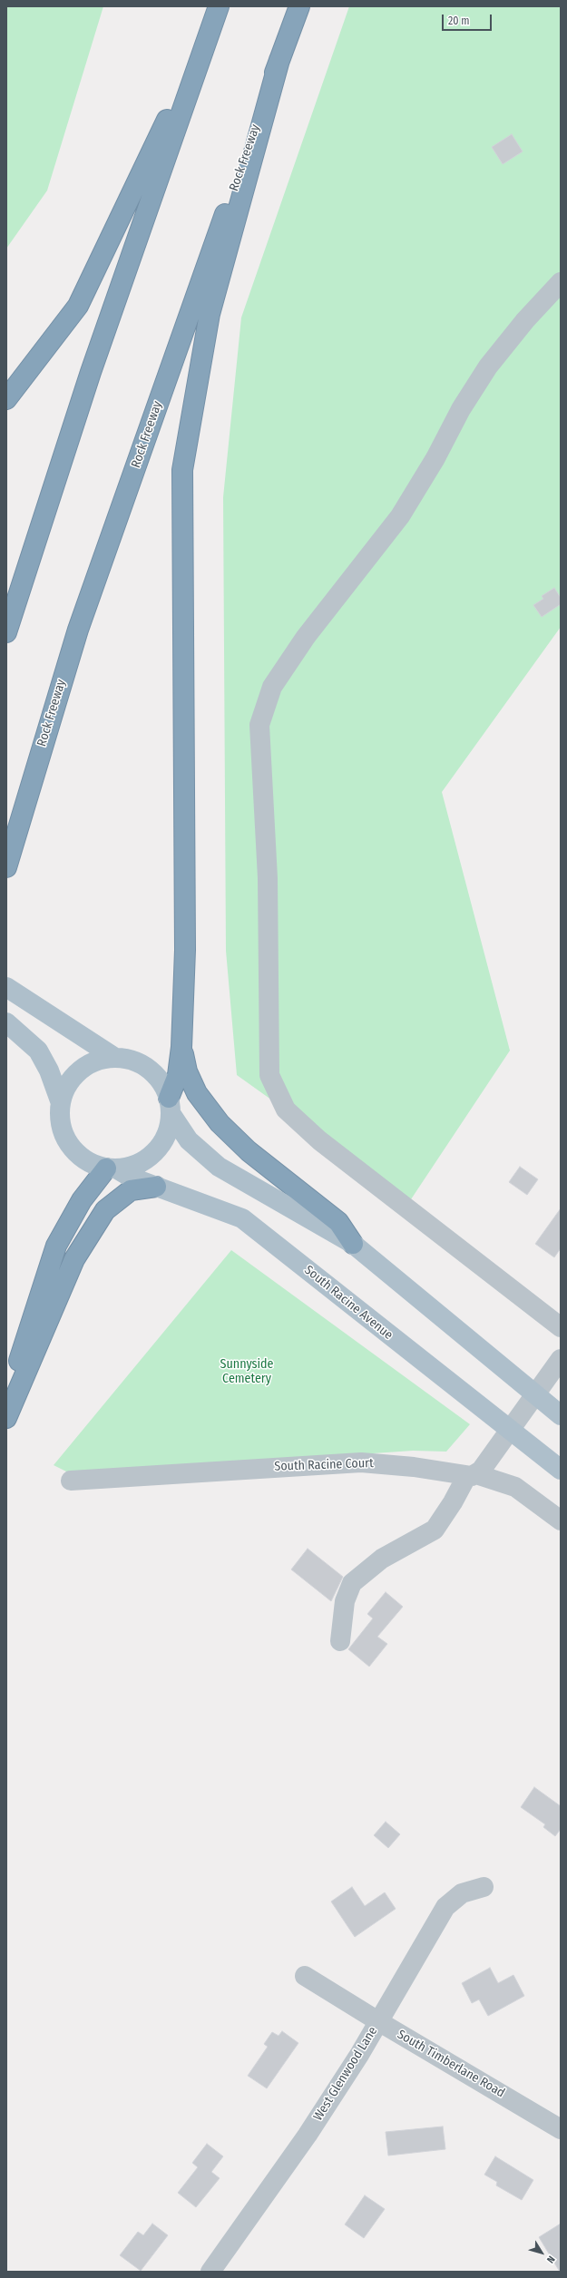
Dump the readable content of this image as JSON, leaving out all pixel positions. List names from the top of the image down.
{
  "streets": {
    "highway": ["Rock Freeway"],
    "main road": ["South Racine Avenue"],
    "street": ["South Racine Court", "South Timberlane Road", "West Glenwood Lane"]
  },
  "crossings": [
    ["South Timberlane Road", "West Glenwood Lane"]
  ],
  "parks": ["Sunnyside Cemetery"],
  "scale_bar": "20 m",
  "north": "bottom right"
}
